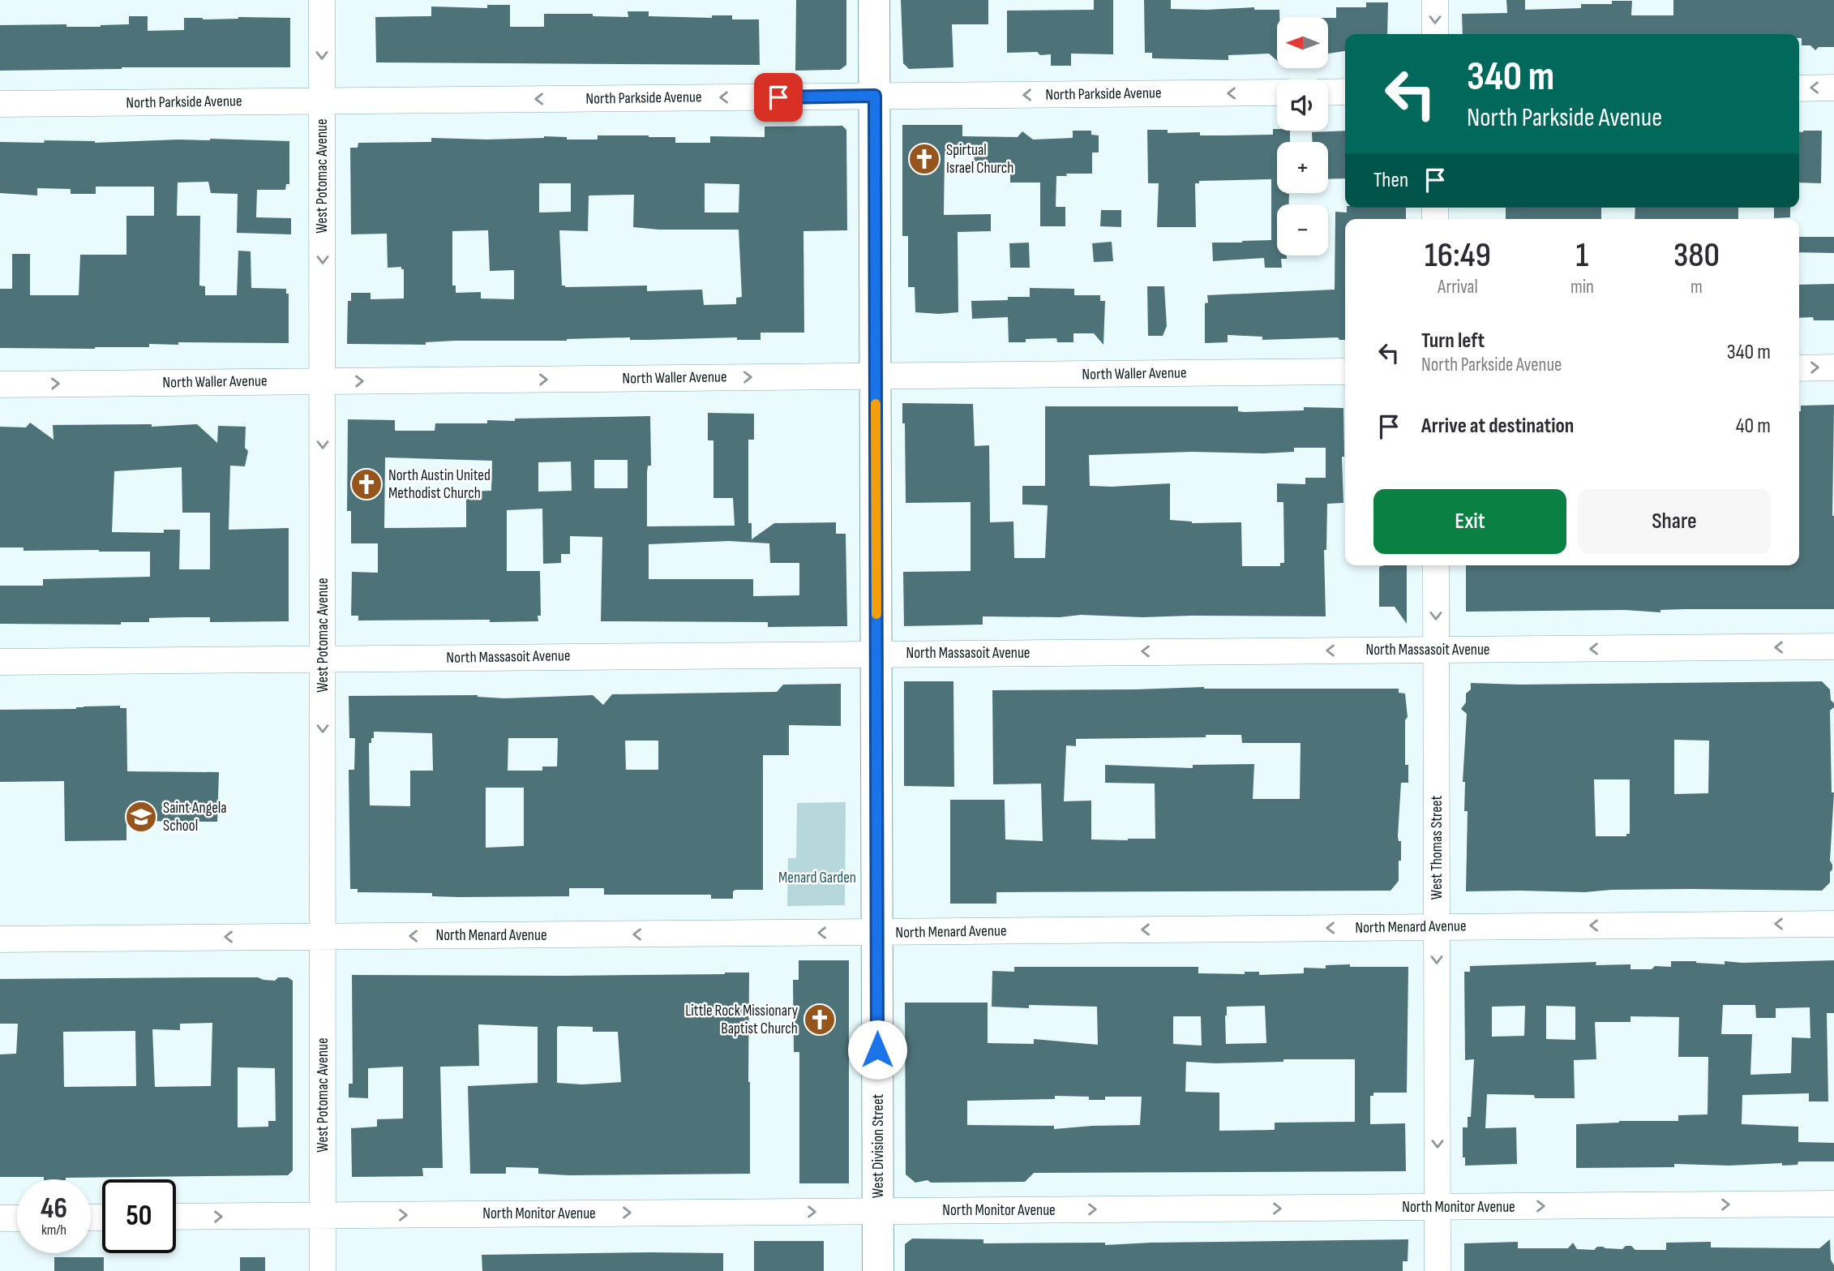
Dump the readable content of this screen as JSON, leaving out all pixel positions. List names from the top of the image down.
{
  "streets": {
    "main road": ["West Division Street"],
    "street": [
      "North Parkside Avenue",
      "West Potomac Avenue",
      "North Waller Avenue",
      "North Massasoit Avenue",
      "West Thomas Street",
      "North Menard Avenue",
      "North Monitor Avenue"
    ]
  },
  "crossings": [
    ["North Parkside Avenue", "West Potomac Avenue"],
    ["North Parkside Avenue", "West Division Street"],
    ["West Potomac Avenue", "North Waller Avenue"],
    ["West Potomac Avenue", "North Massasoit Avenue"],
    ["West Potomac Avenue", "North Menard Avenue"],
    ["West Potomac Avenue", "North Monitor Avenue"],
    ["North Waller Avenue", "West Division Street"],
    ["North Massasoit Avenue", "West Thomas Street"],
    ["North Massasoit Avenue", "West Division Street"],
    ["West Thomas Street", "North Menard Avenue"],
    ["West Thomas Street", "North Monitor Avenue"],
    ["North Menard Avenue", "West Division Street"],
    ["West Division Street", "North Monitor Avenue"]
  ],
  "one_way": [
    "North Parkside Avenue",
    "West Potomac Avenue",
    "North Waller Avenue",
    "North Massasoit Avenue",
    "West Thomas Street",
    "North Menard Avenue",
    "North Monitor Avenue"
  ],
  "parks": ["Menard Garden"],
  "places": {
    "church": ["Spirtual Israel Church", "North Austin United Methodist Church", "Little Rock Missionary Baptist Church"],
    "school or university": ["Saint Angela School"]
  },
  "north": "left",
  "page": {
    "map_buttons": ["+", "−"],
    "turn": ["340 m", "North Parkside Avenue"],
    "then": "Then",
    "eta": [
      "16:49",
      "Arrival",
      "1",
      "min",
      "380",
      "m"
    ],
    "list": [
      {
        "name": "Turn left",
        "note": "North Parkside Avenue",
        "value": "340 m"
      },
      {
        "name": "Arrive at destination",
        "value": "40 m"
      }
    ],
    "buttons": ["Exit", "Share"],
    "speed": "46 km/h",
    "limit": "50"
  }
}
